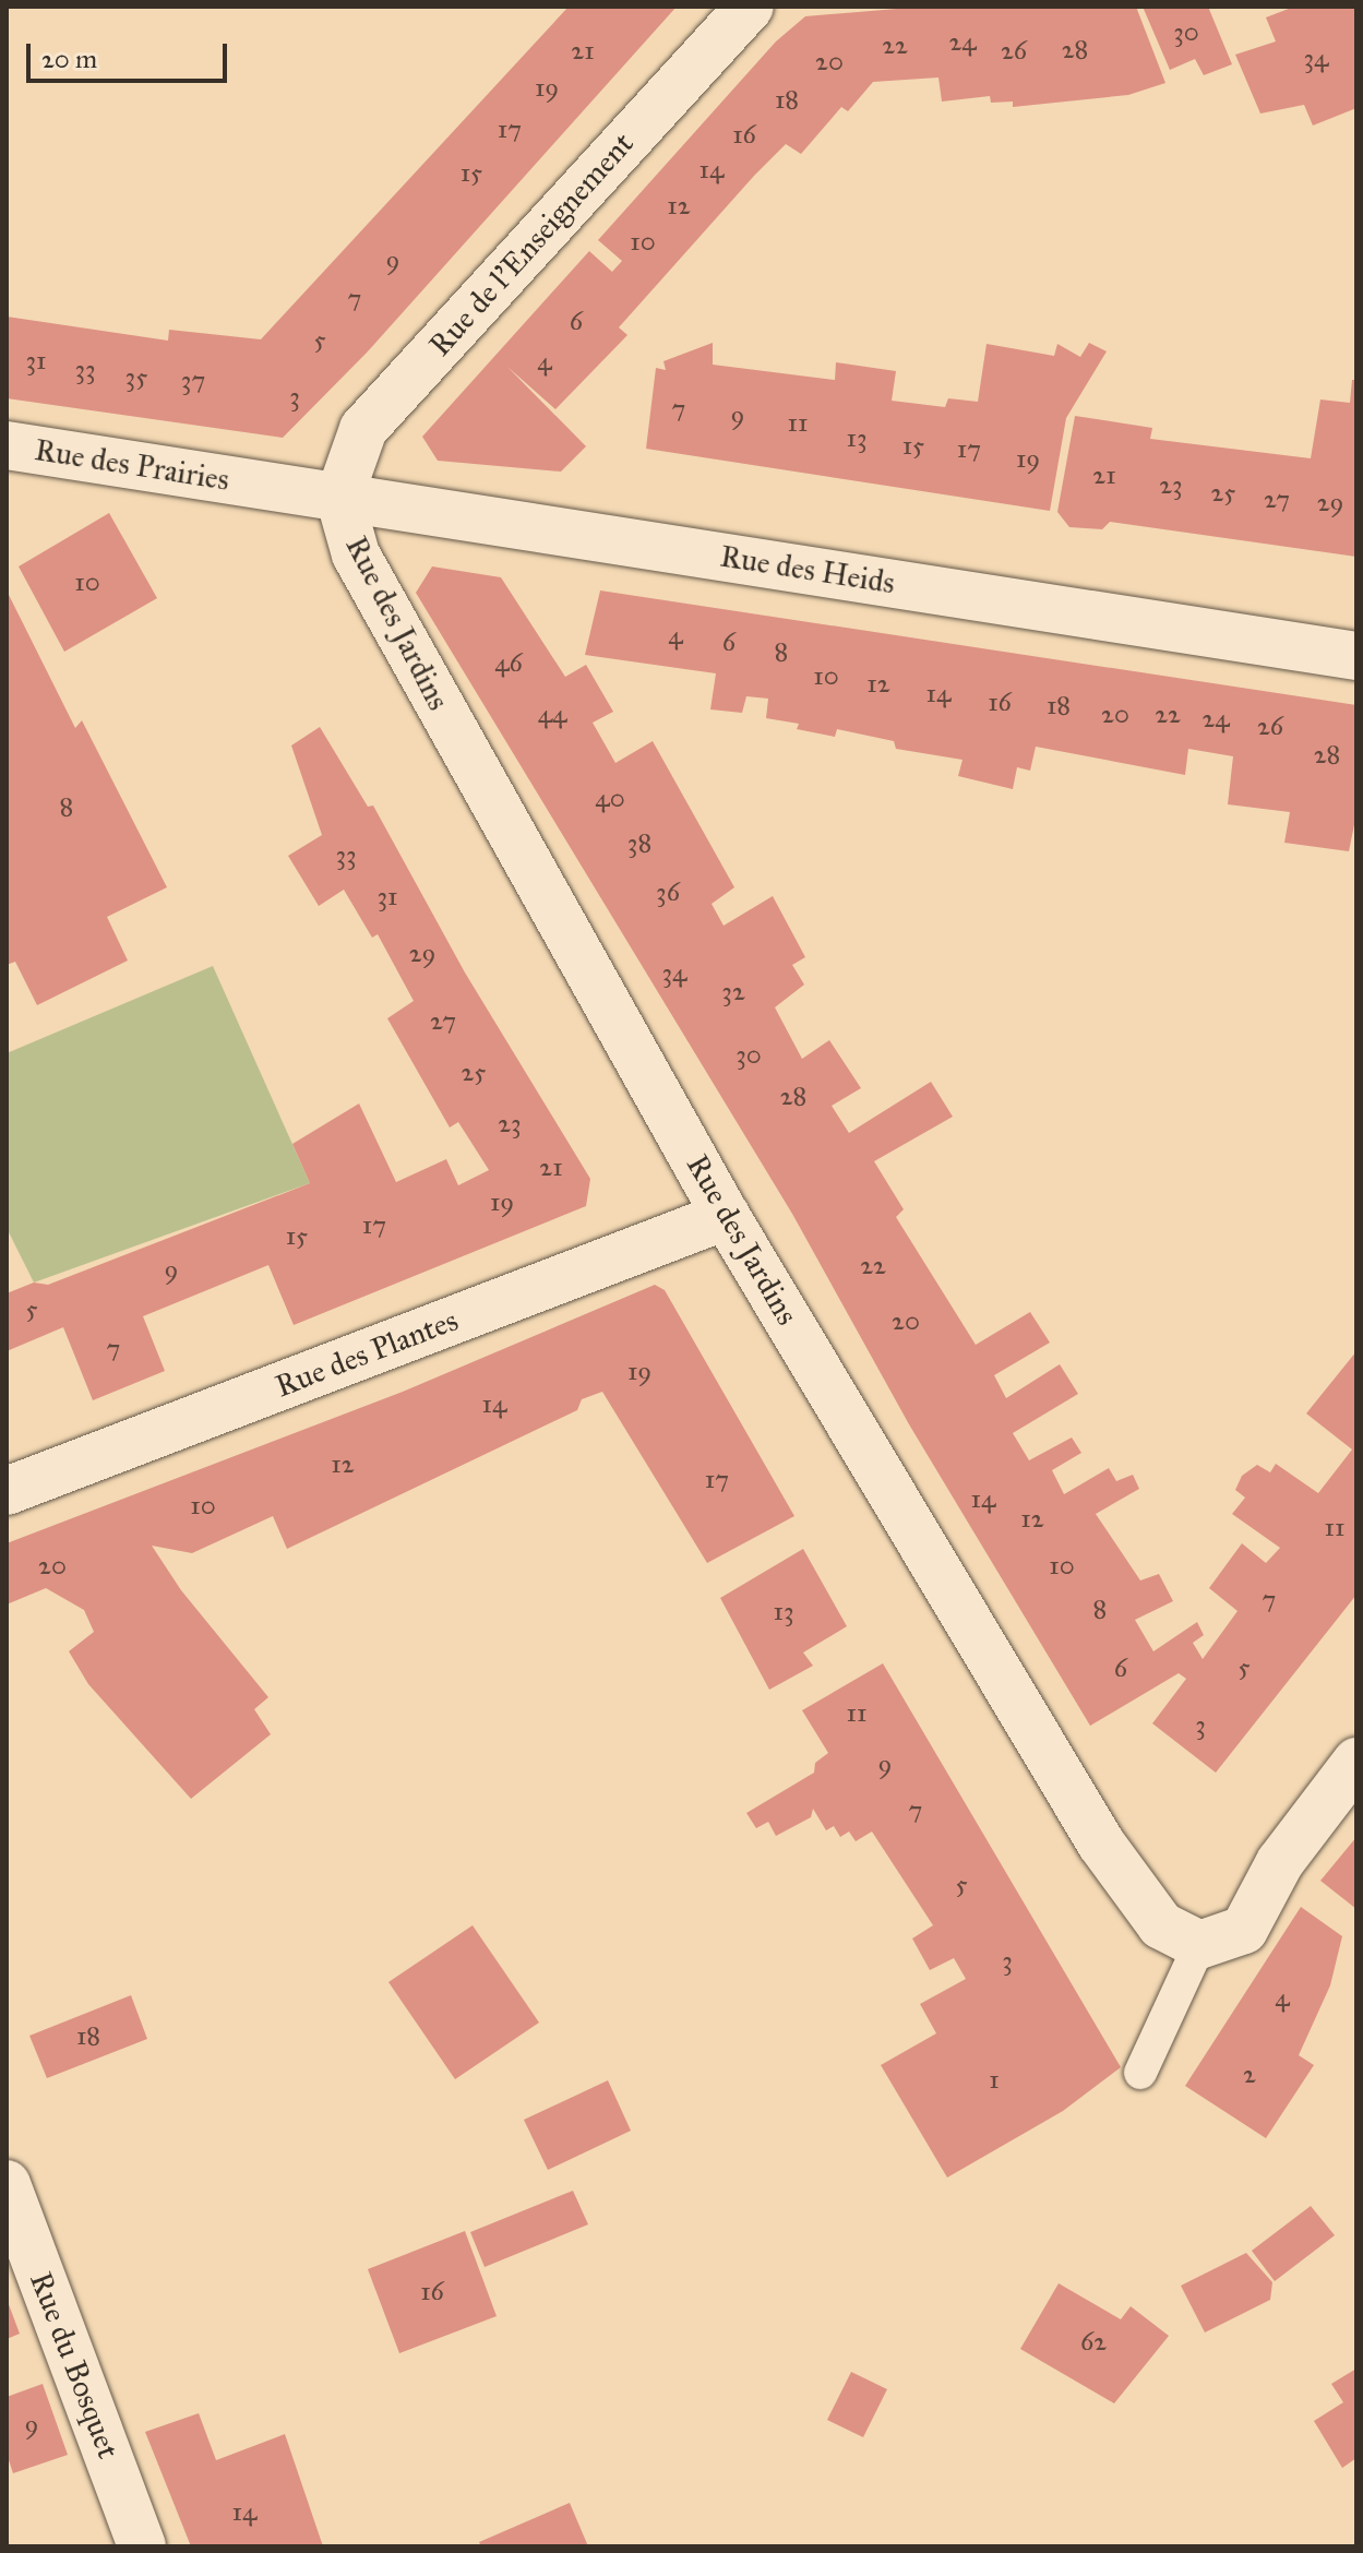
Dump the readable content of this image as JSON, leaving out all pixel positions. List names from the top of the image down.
{
  "streets": {
    "street": [
      "Rue de l'Enseignement",
      "Rue des Prairies",
      "Rue des Heids",
      "Rue des Jardins",
      "Rue des Plantes",
      "Rue du Bosquet"
    ]
  },
  "crossings": [
    ["Rue de l'Enseignement", "Rue des Heids"],
    ["Rue de l'Enseignement", "Rue des Jardins"],
    ["Rue des Prairies", "Rue des Heids"],
    ["Rue des Heids", "Rue des Jardins"],
    ["Rue des Jardins", "Rue des Plantes"]
  ],
  "house_numbers": [
    "30",
    "24",
    "22",
    "28",
    "21",
    "26",
    "34",
    "20",
    "19",
    "18",
    "17",
    "16",
    "14",
    "15",
    "12",
    "10",
    "9",
    "7",
    "6",
    "5",
    "31",
    "4",
    "33",
    "35",
    "37",
    "3",
    "7",
    "9",
    "11",
    "13",
    "15",
    "17",
    "19",
    "21",
    "23",
    "25",
    "27",
    "29",
    "10",
    "4",
    "6",
    "8",
    "46",
    "10",
    "12",
    "14",
    "16",
    "18",
    "44",
    "20",
    "22",
    "24",
    "26",
    "28",
    "40",
    "8",
    "38",
    "33",
    "36",
    "31",
    "29",
    "34",
    "32",
    "27",
    "30",
    "25",
    "28",
    "23",
    "21",
    "19",
    "17",
    "15",
    "22",
    "9",
    "5",
    "20",
    "7",
    "19",
    "14",
    "12",
    "17",
    "14",
    "10",
    "12",
    "11",
    "20",
    "10",
    "7",
    "8",
    "13",
    "5",
    "6",
    "11",
    "3",
    "9",
    "7",
    "5",
    "3",
    "4",
    "18",
    "2",
    "1",
    "16",
    "62",
    "9",
    "14"
  ],
  "scale_bar": "20 m"
}
